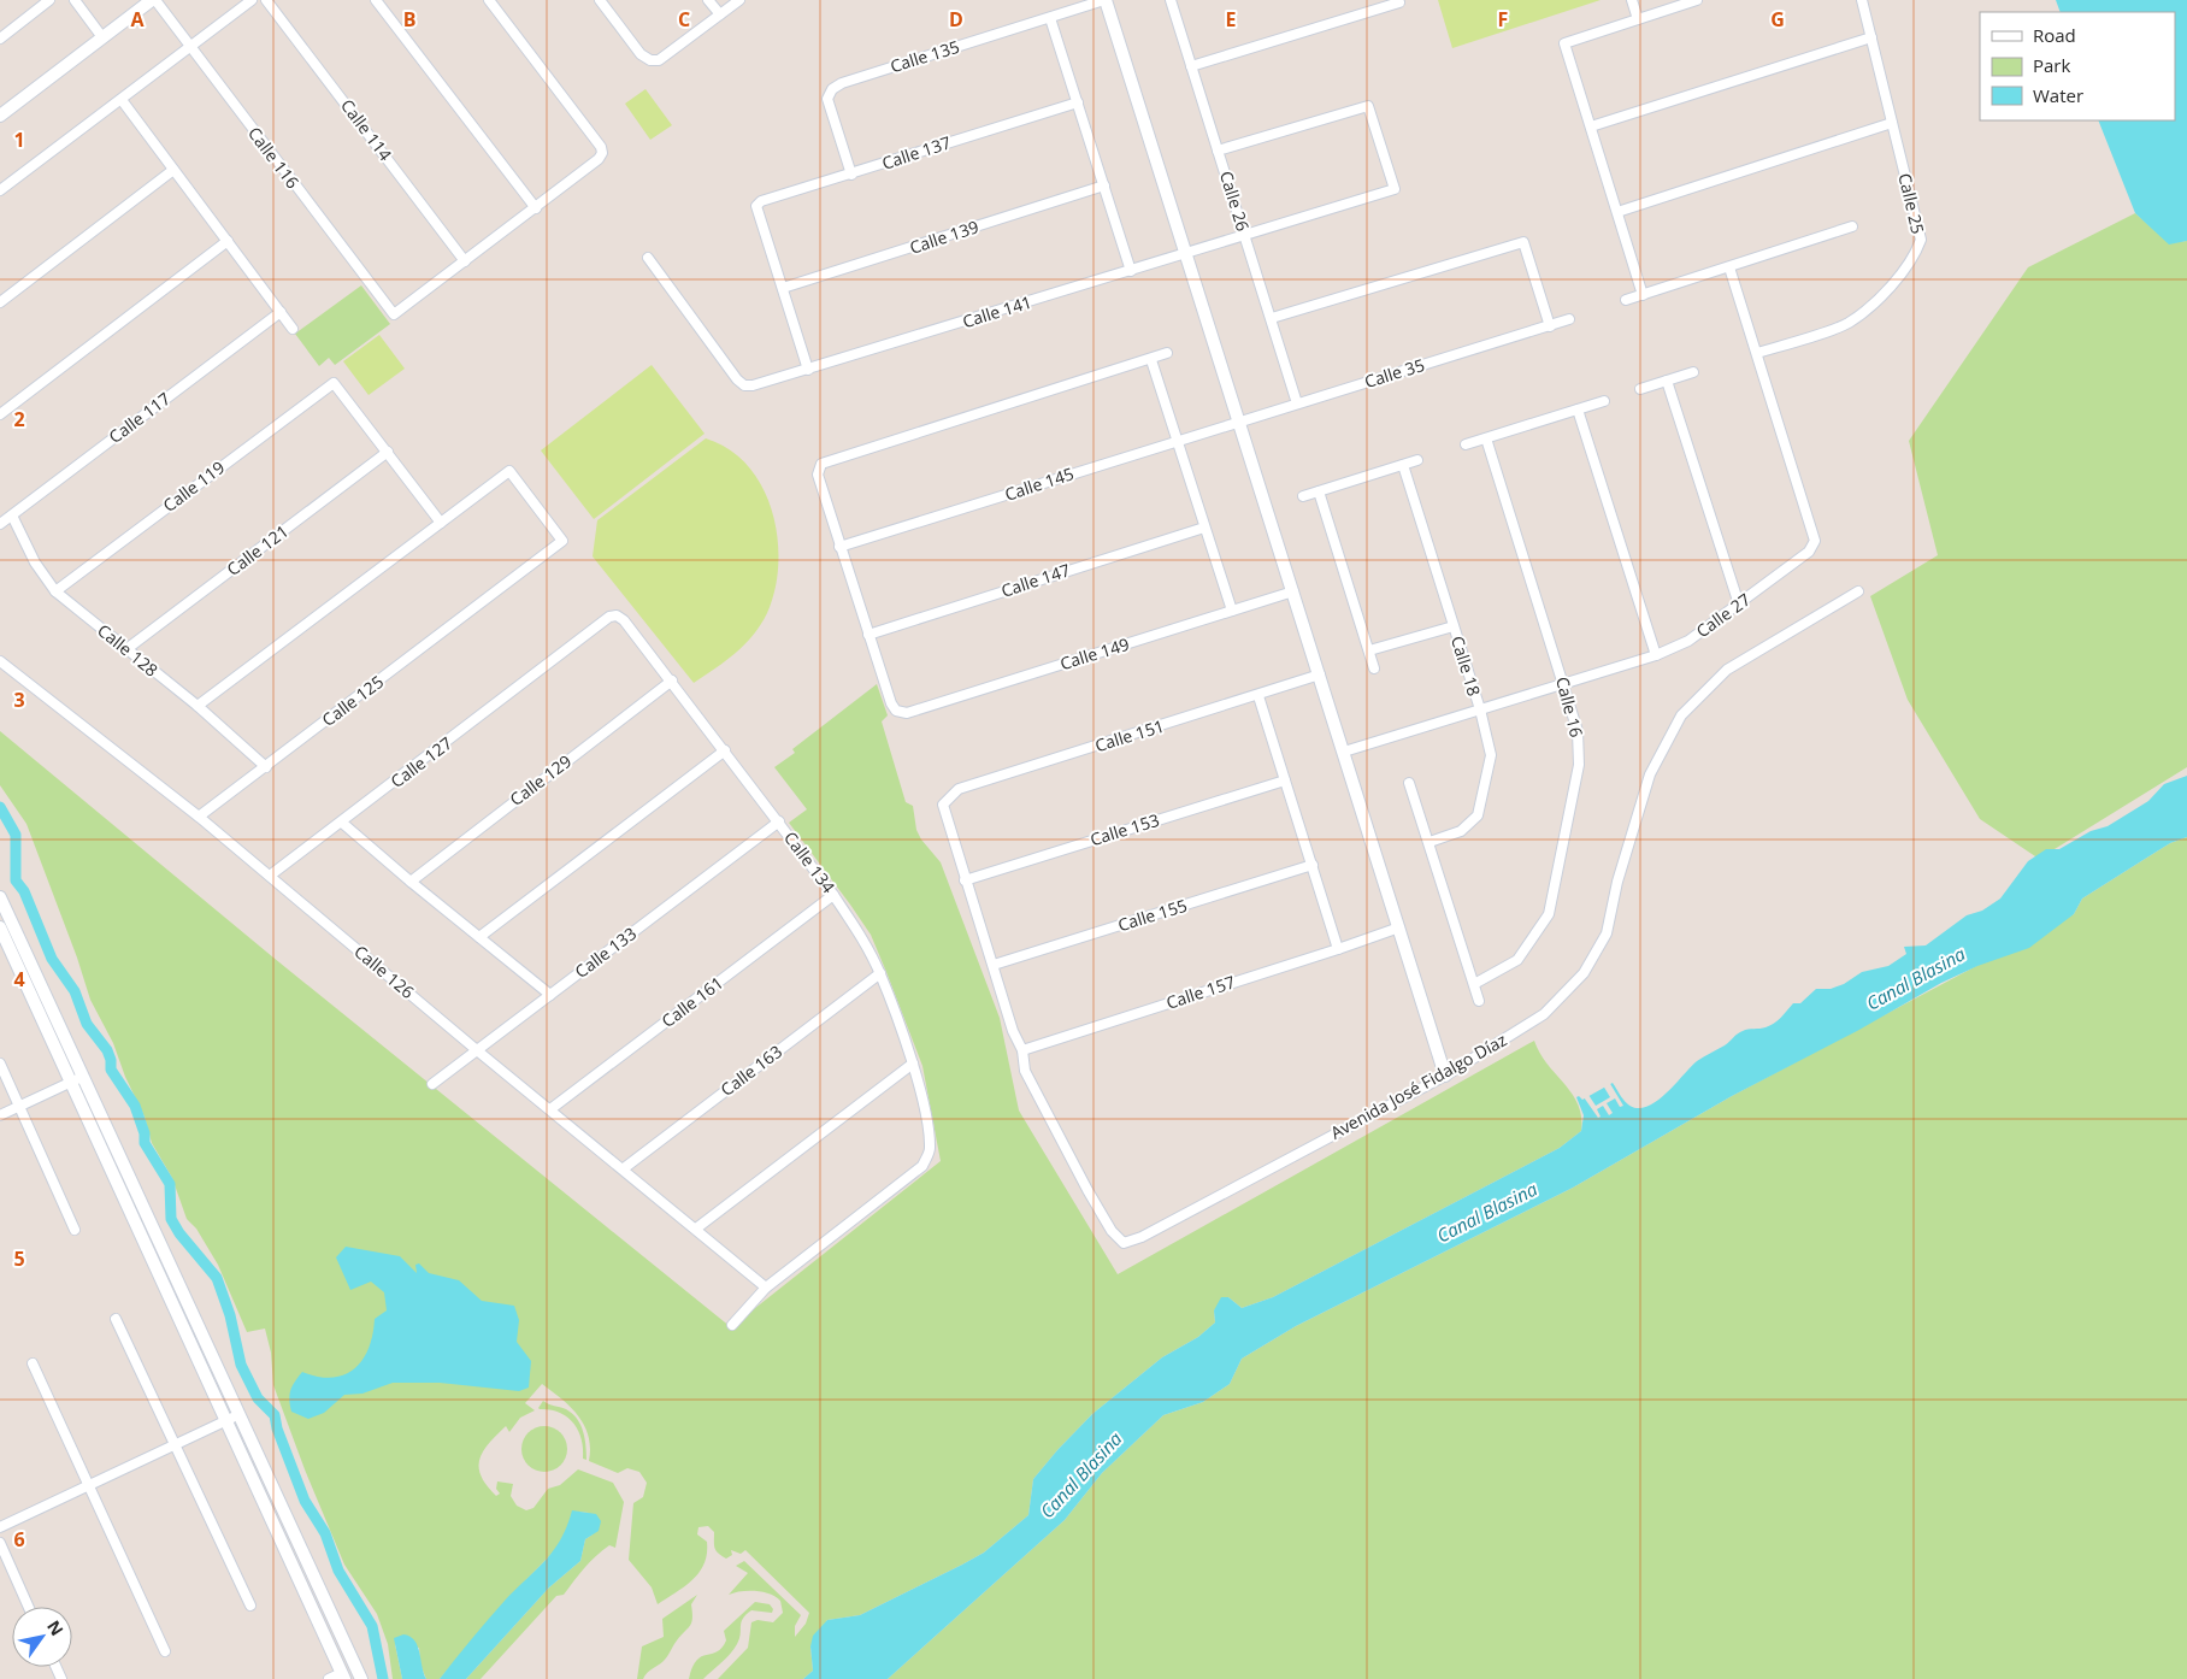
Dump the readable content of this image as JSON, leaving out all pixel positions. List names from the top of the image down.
{
  "streets": {
    "street": [
      "Calle 135",
      "Calle 114",
      "Calle 137",
      "Calle 116",
      "Calle 26",
      "Calle 25",
      "Calle 139",
      "Calle 141",
      "Calle 35",
      "Calle 117",
      "Calle 145",
      "Calle 119",
      "Calle 121",
      "Calle 147",
      "Calle 27",
      "Calle 128",
      "Calle 149",
      "Calle 18",
      "Calle 125",
      "Calle 16",
      "Calle 151",
      "Calle 127",
      "Calle 129",
      "Calle 153",
      "Calle 134",
      "Calle 155",
      "Calle 133",
      "Calle 126",
      "Calle 157",
      "Calle 161",
      "Calle 163",
      "Avenida José Fidalgo Díaz"
    ]
  },
  "crossings": [
    ["Calle 135", "Calle 137"],
    ["Calle 114", "Calle 116"],
    ["Calle 137", "Calle 139"],
    ["Calle 26", "Calle 141"],
    ["Calle 26", "Calle 35"],
    ["Calle 25", "Calle 27"],
    ["Calle 35", "Calle 145"],
    ["Calle 117", "Calle 128"],
    ["Calle 119", "Calle 121"],
    ["Calle 119", "Calle 128"],
    ["Calle 121", "Calle 128"],
    ["Calle 147", "Calle 149"],
    ["Calle 27", "Calle 18"],
    ["Calle 27", "Calle 16"],
    ["Calle 128", "Calle 125"],
    ["Calle 125", "Calle 126"],
    ["Calle 151", "Calle 153"],
    ["Calle 127", "Calle 134"],
    ["Calle 127", "Calle 126"],
    ["Calle 129", "Calle 134"],
    ["Calle 134", "Calle 133"],
    ["Calle 134", "Calle 126"],
    ["Calle 134", "Calle 161"],
    ["Calle 134", "Calle 163"],
    ["Calle 133", "Calle 126"],
    ["Calle 126", "Calle 161"],
    ["Calle 126", "Calle 163"],
    ["Calle 157", "Avenida José Fidalgo Díaz"]
  ],
  "water": ["Canal Blasina"],
  "legend": ["Road", "Park", "Water"],
  "north": "top right",
  "grid": {
    "columns": [
      "A",
      "B",
      "C",
      "D",
      "E",
      "F",
      "G"
    ],
    "rows": [
      "1",
      "2",
      "3",
      "4",
      "5",
      "6"
    ]
  }
}
